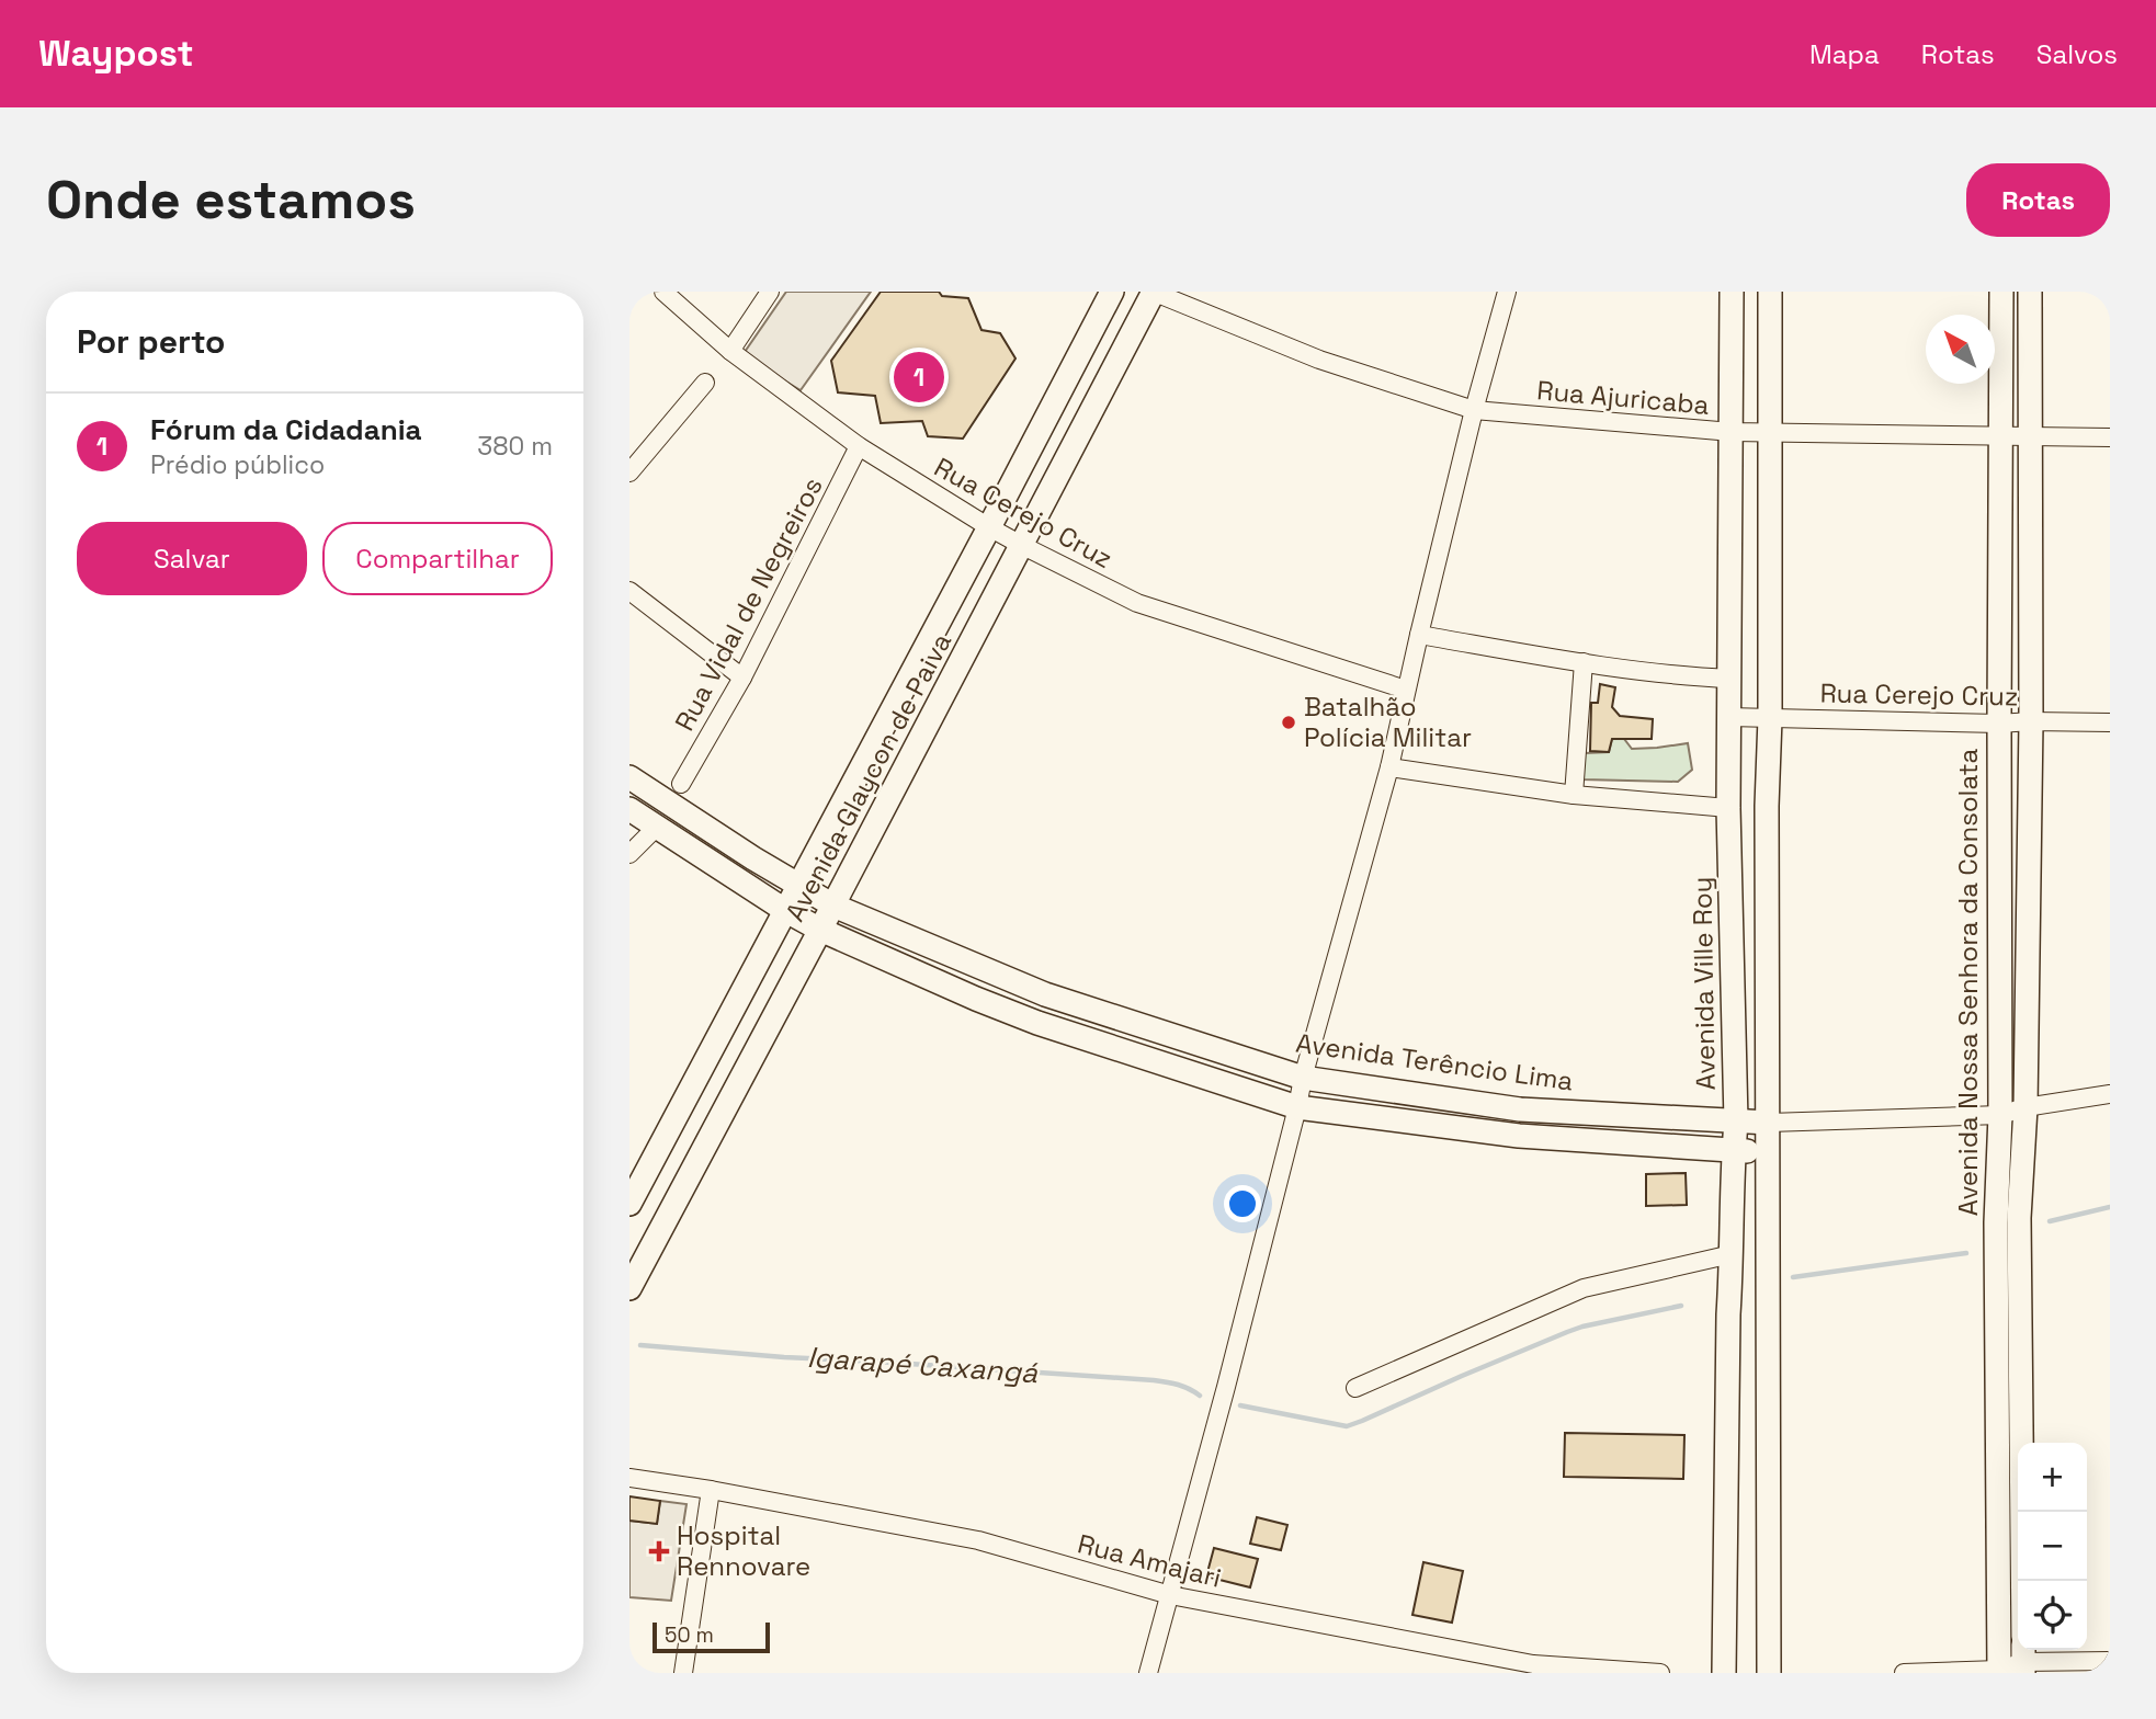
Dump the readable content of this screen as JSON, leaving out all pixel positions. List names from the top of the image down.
{
  "streets": {
    "main road": [
      "Avenida Glaycon de Paiva",
      "Avenida Nossa Senhora da Consolata",
      "Avenida Ville Roy",
      "Avenida Terêncio Lima"
    ],
    "street": [
      "Rua Ajuricaba",
      "Rua Cerejo Cruz",
      "Rua Vidal de Negreiros",
      "Rua Amajari"
    ]
  },
  "crossings": [
    ["Rua Ajuricaba", "Avenida Glaycon de Paiva"],
    ["Rua Ajuricaba", "Avenida Nossa Senhora da Consolata"],
    ["Rua Ajuricaba", "Avenida Ville Roy"],
    ["Rua Cerejo Cruz", "Rua Vidal de Negreiros"],
    ["Rua Cerejo Cruz", "Avenida Glaycon de Paiva"],
    ["Rua Cerejo Cruz", "Avenida Nossa Senhora da Consolata"],
    ["Rua Cerejo Cruz", "Avenida Ville Roy"],
    ["Avenida Glaycon de Paiva", "Avenida Terêncio Lima"],
    ["Avenida Nossa Senhora da Consolata", "Avenida Terêncio Lima"],
    ["Avenida Ville Roy", "Avenida Terêncio Lima"]
  ],
  "water": ["Igarapé Caxangá"],
  "places": {
    "other": ["Batalhão Polícia Militar"],
    "health": ["Hospital Rennovare"]
  },
  "scale_bar": "50 m",
  "north": "top left",
  "page": {
    "header": "Waypost",
    "nav": ["Mapa", "Rotas", "Salvos"],
    "buttons": [
      "Rotas",
      ["Salvar", "Compartilhar"]
    ],
    "title": "Onde estamos",
    "heading": "Por perto",
    "pins": "1",
    "list": [
      {
        "mark": "1",
        "name": "Fórum da Cidadania",
        "note": "Prédio público",
        "value": "380 m"
      }
    ],
    "map_buttons": ["+", "−"],
    "scale": "50 m"
  }
}
